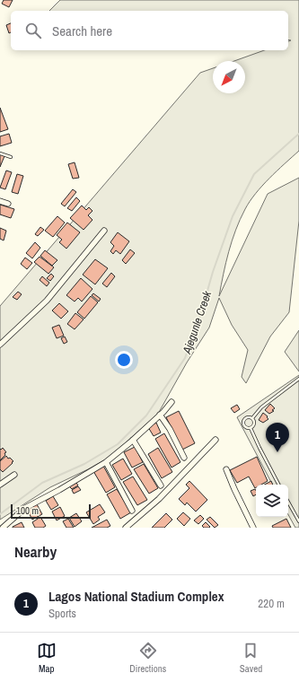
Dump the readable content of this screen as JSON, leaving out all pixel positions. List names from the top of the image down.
{
  "water": ["Ajegunle Creek"],
  "scale_bar": "100 m",
  "north": "bottom left",
  "page": {
    "search": "Search here",
    "pins": "1",
    "scale": "100 m",
    "heading": "Nearby",
    "list": [
      {
        "mark": "1",
        "name": "Lagos National Stadium Complex",
        "note": "Sports",
        "value": "220 m"
      }
    ],
    "nav": ["Map", "Directions", "Saved"]
  }
}
